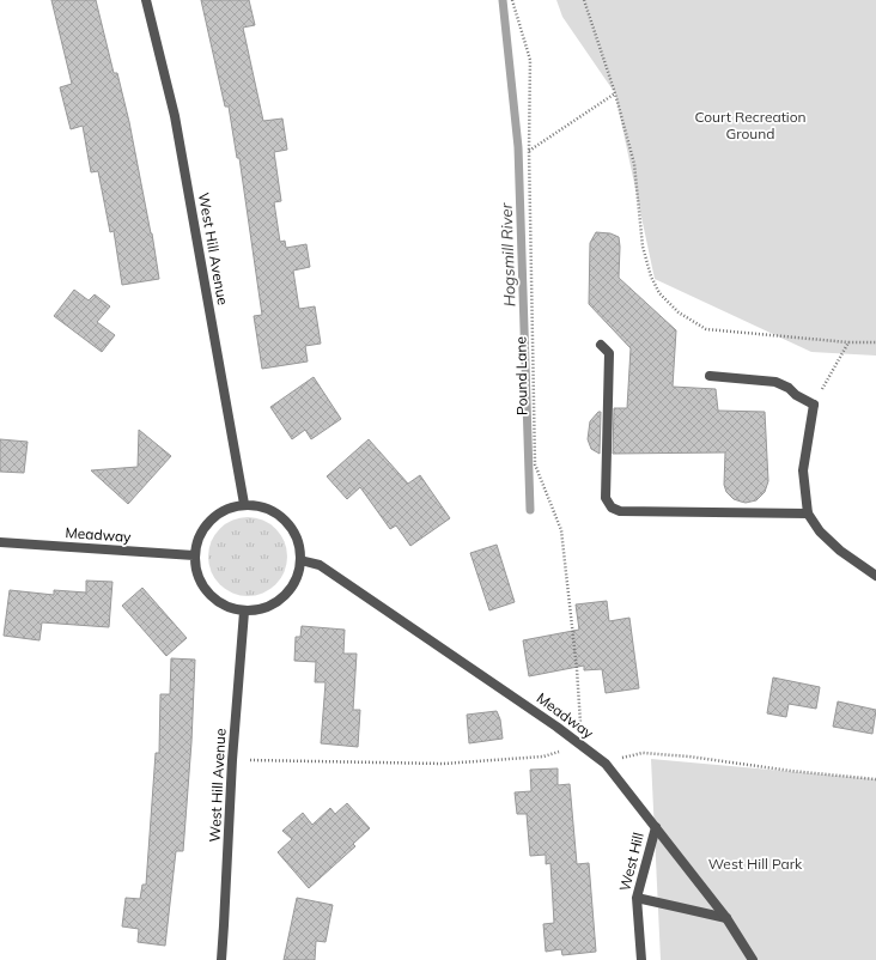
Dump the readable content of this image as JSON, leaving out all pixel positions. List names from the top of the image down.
{
  "streets": {
    "street": ["West Hill Avenue", "Meadway", "West Hill"],
    "path": ["Pound Lane"]
  },
  "crossings": [
    ["West Hill Avenue", "Meadway"],
    ["Pound Lane", "Meadway"],
    ["Meadway", "West Hill"]
  ],
  "water": ["Hogsmill River"],
  "parks": ["Court Recreation Ground", "West Hill Park"]
}
